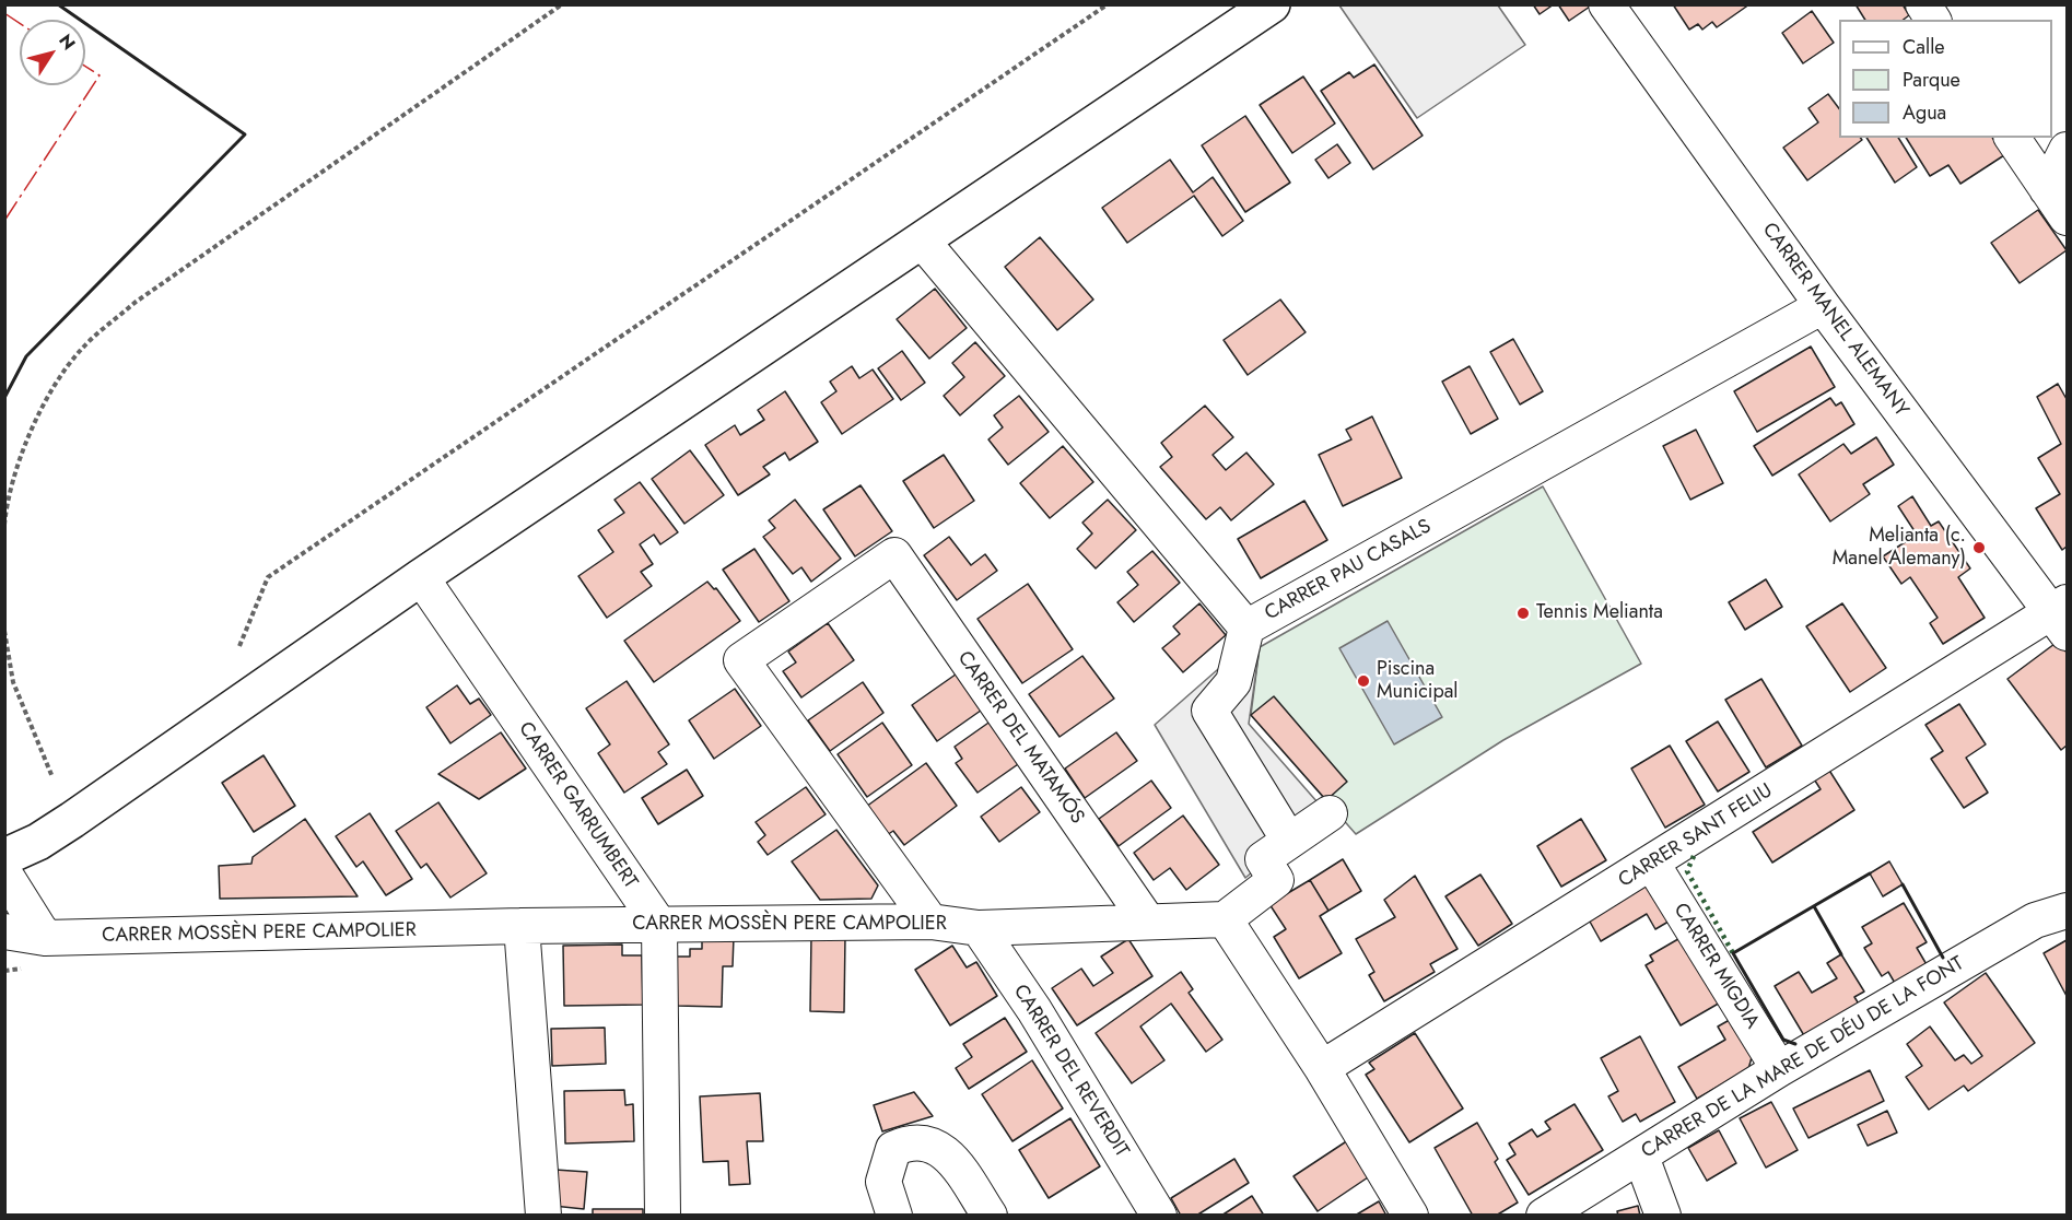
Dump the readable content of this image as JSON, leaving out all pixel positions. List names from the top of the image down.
{
  "streets": {
    "street": [
      "CARRER MANEL ALEMANY",
      "CARRER PAU CASALS",
      "CARRER DEL MATAMÓS",
      "CARRER GARRUMBERT",
      "CARRER SANT FELIU",
      "CARRER MOSSÈN PERE CAMPOLIER",
      "CARRER MIGDIA",
      "CARRER DE LA MARE DE DÉU DE LA FONT",
      "CARRER DEL REVERDIT"
    ]
  },
  "crossings": [
    ["CARRER MANEL ALEMANY", "CARRER PAU CASALS"],
    ["CARRER MANEL ALEMANY", "CARRER SANT FELIU"],
    ["CARRER DEL MATAMÓS", "CARRER MOSSÈN PERE CAMPOLIER"],
    ["CARRER GARRUMBERT", "CARRER MOSSÈN PERE CAMPOLIER"],
    ["CARRER SANT FELIU", "CARRER MIGDIA"],
    ["CARRER MOSSÈN PERE CAMPOLIER", "CARRER DEL REVERDIT"],
    ["CARRER MIGDIA", "CARRER DE LA MARE DE DÉU DE LA FONT"]
  ],
  "places": ["Melianta (c. Manel Alemany)", "Tennis Melianta", "Piscina Municipal"],
  "legend": ["Calle", "Parque", "Agua"],
  "north": "top right"
}
